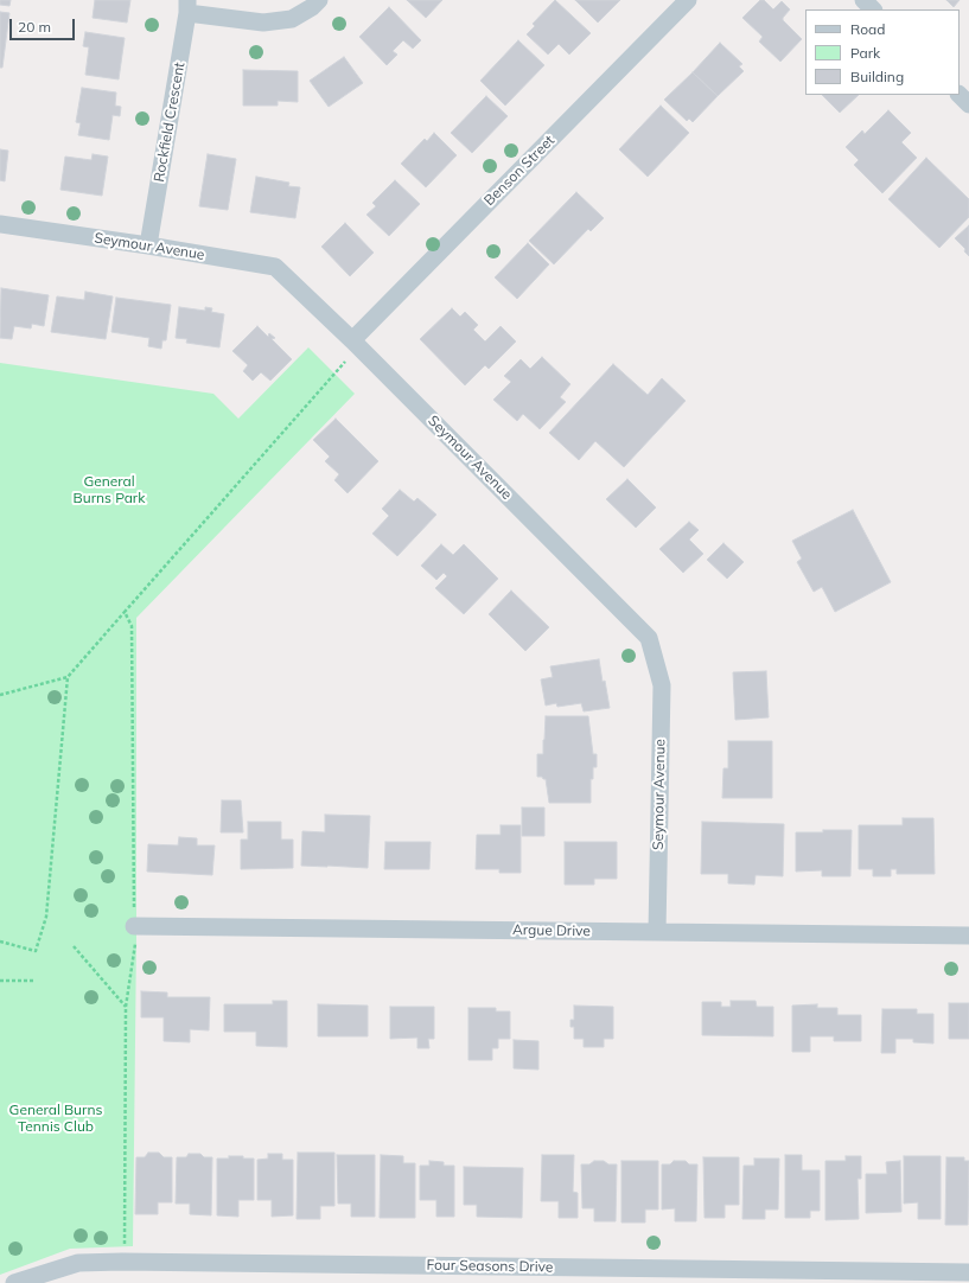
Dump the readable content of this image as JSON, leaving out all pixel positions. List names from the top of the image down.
{
  "streets": {
    "street": [
      "Rockfield Crescent",
      "Benson Street",
      "Seymour Avenue",
      "Argue Drive",
      "Four Seasons Drive"
    ]
  },
  "crossings": [
    ["Rockfield Crescent", "Seymour Avenue"],
    ["Benson Street", "Seymour Avenue"],
    ["Seymour Avenue", "Argue Drive"]
  ],
  "parks": ["General Burns Park", "General Burns Tennis Club"],
  "legend": ["Road", "Park", "Building"],
  "scale_bar": "20 m"
}
